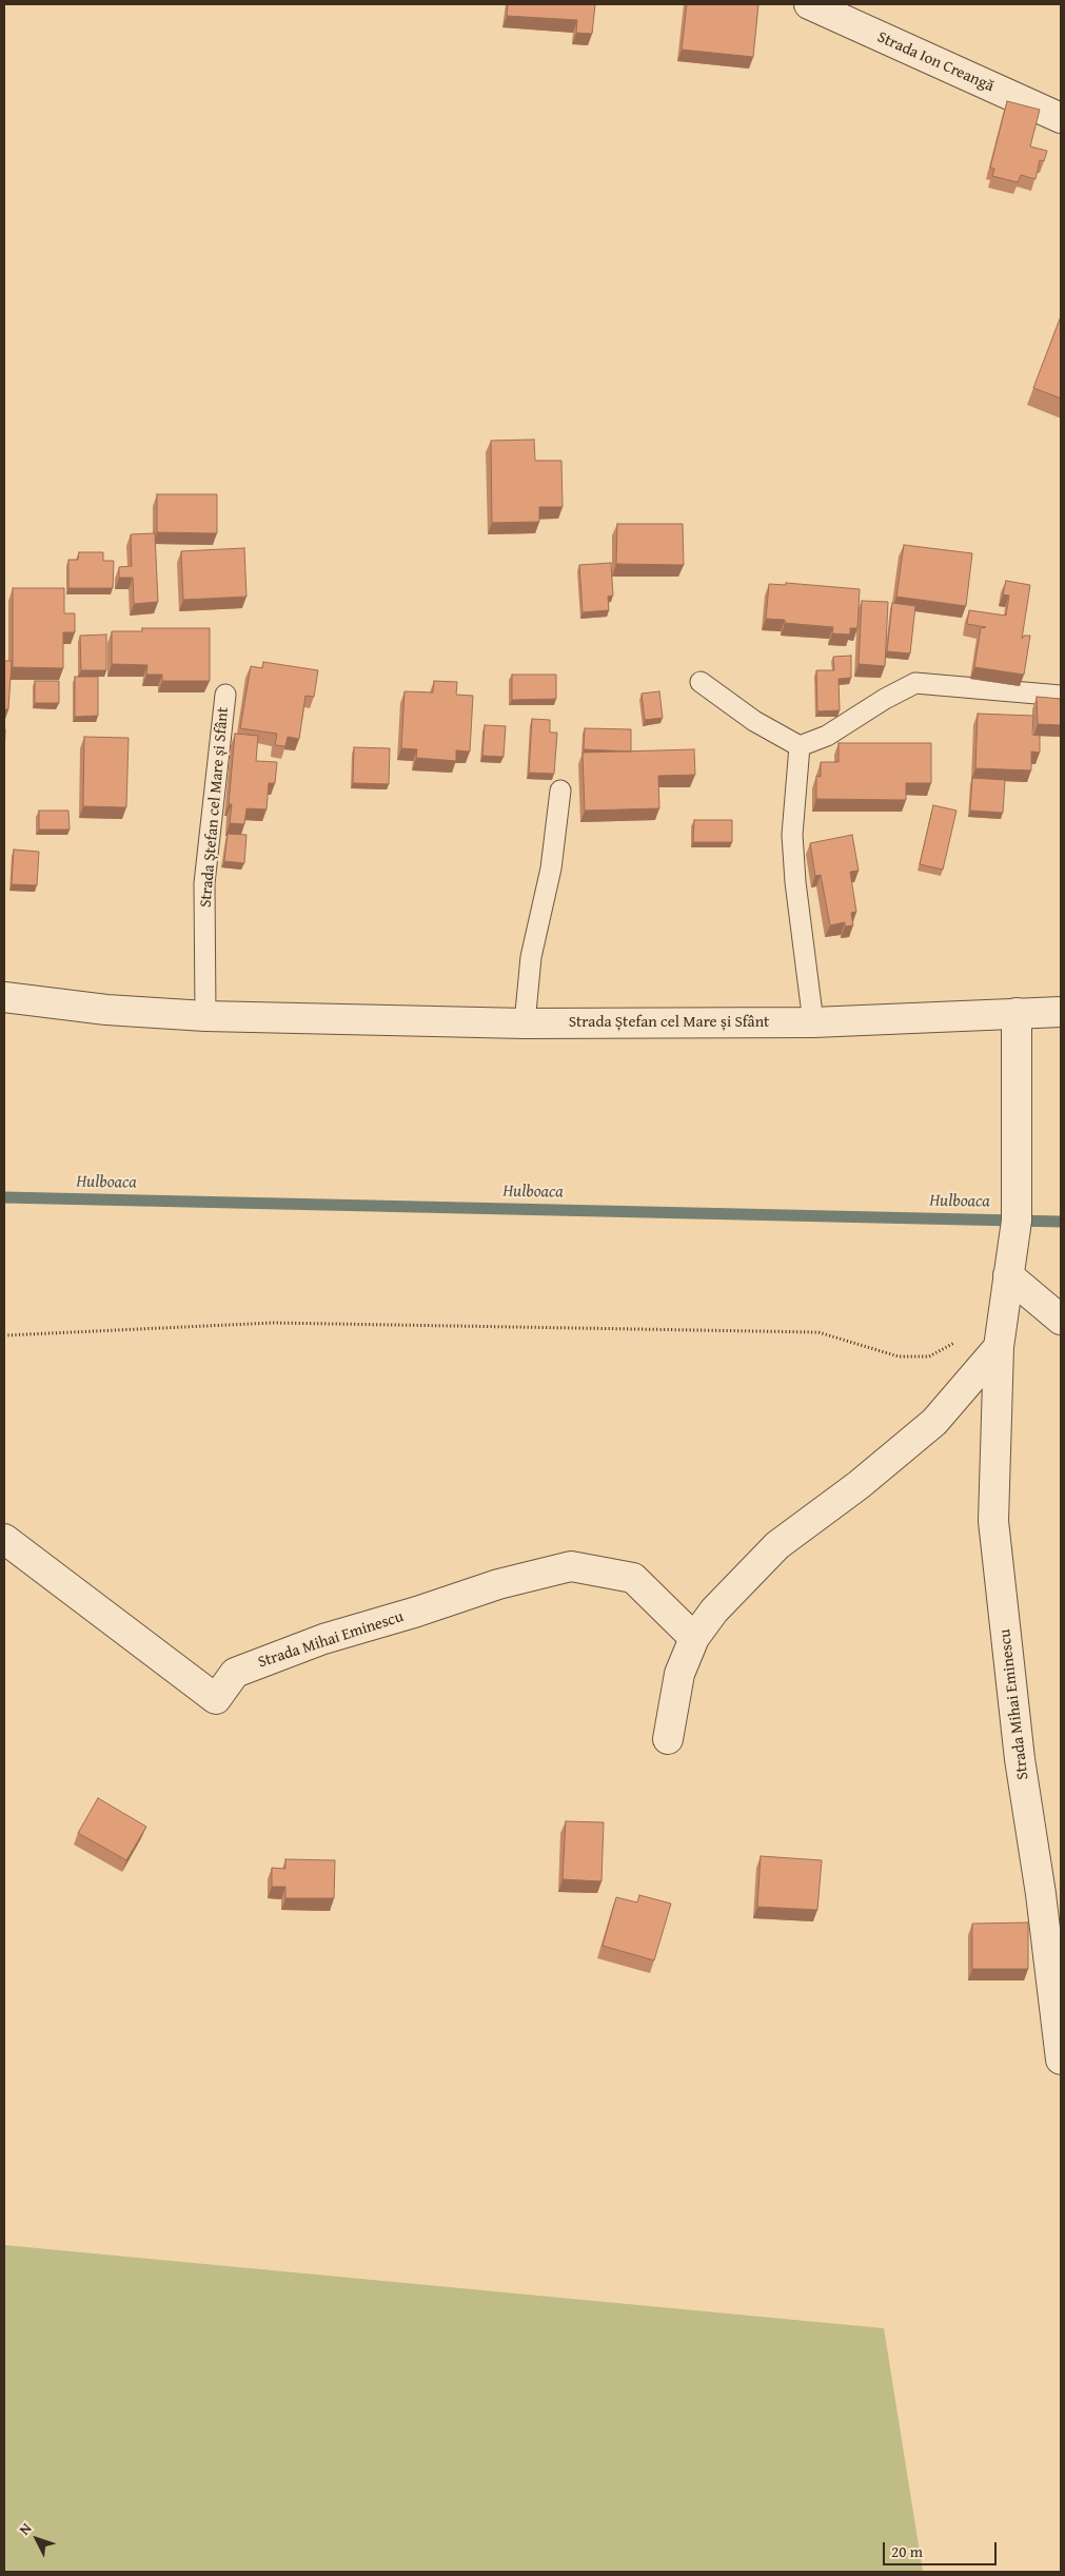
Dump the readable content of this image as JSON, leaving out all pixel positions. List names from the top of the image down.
{
  "streets": {
    "street": ["Strada Ion Creangă", "Strada Ștefan cel Mare și Sfânt", "Strada Mihai Eminescu"]
  },
  "crossings": [
    ["Strada Ștefan cel Mare și Sfânt", "Strada Mihai Eminescu"]
  ],
  "water": ["Hulboaca"],
  "scale_bar": "20 m",
  "north": "top left"
}
